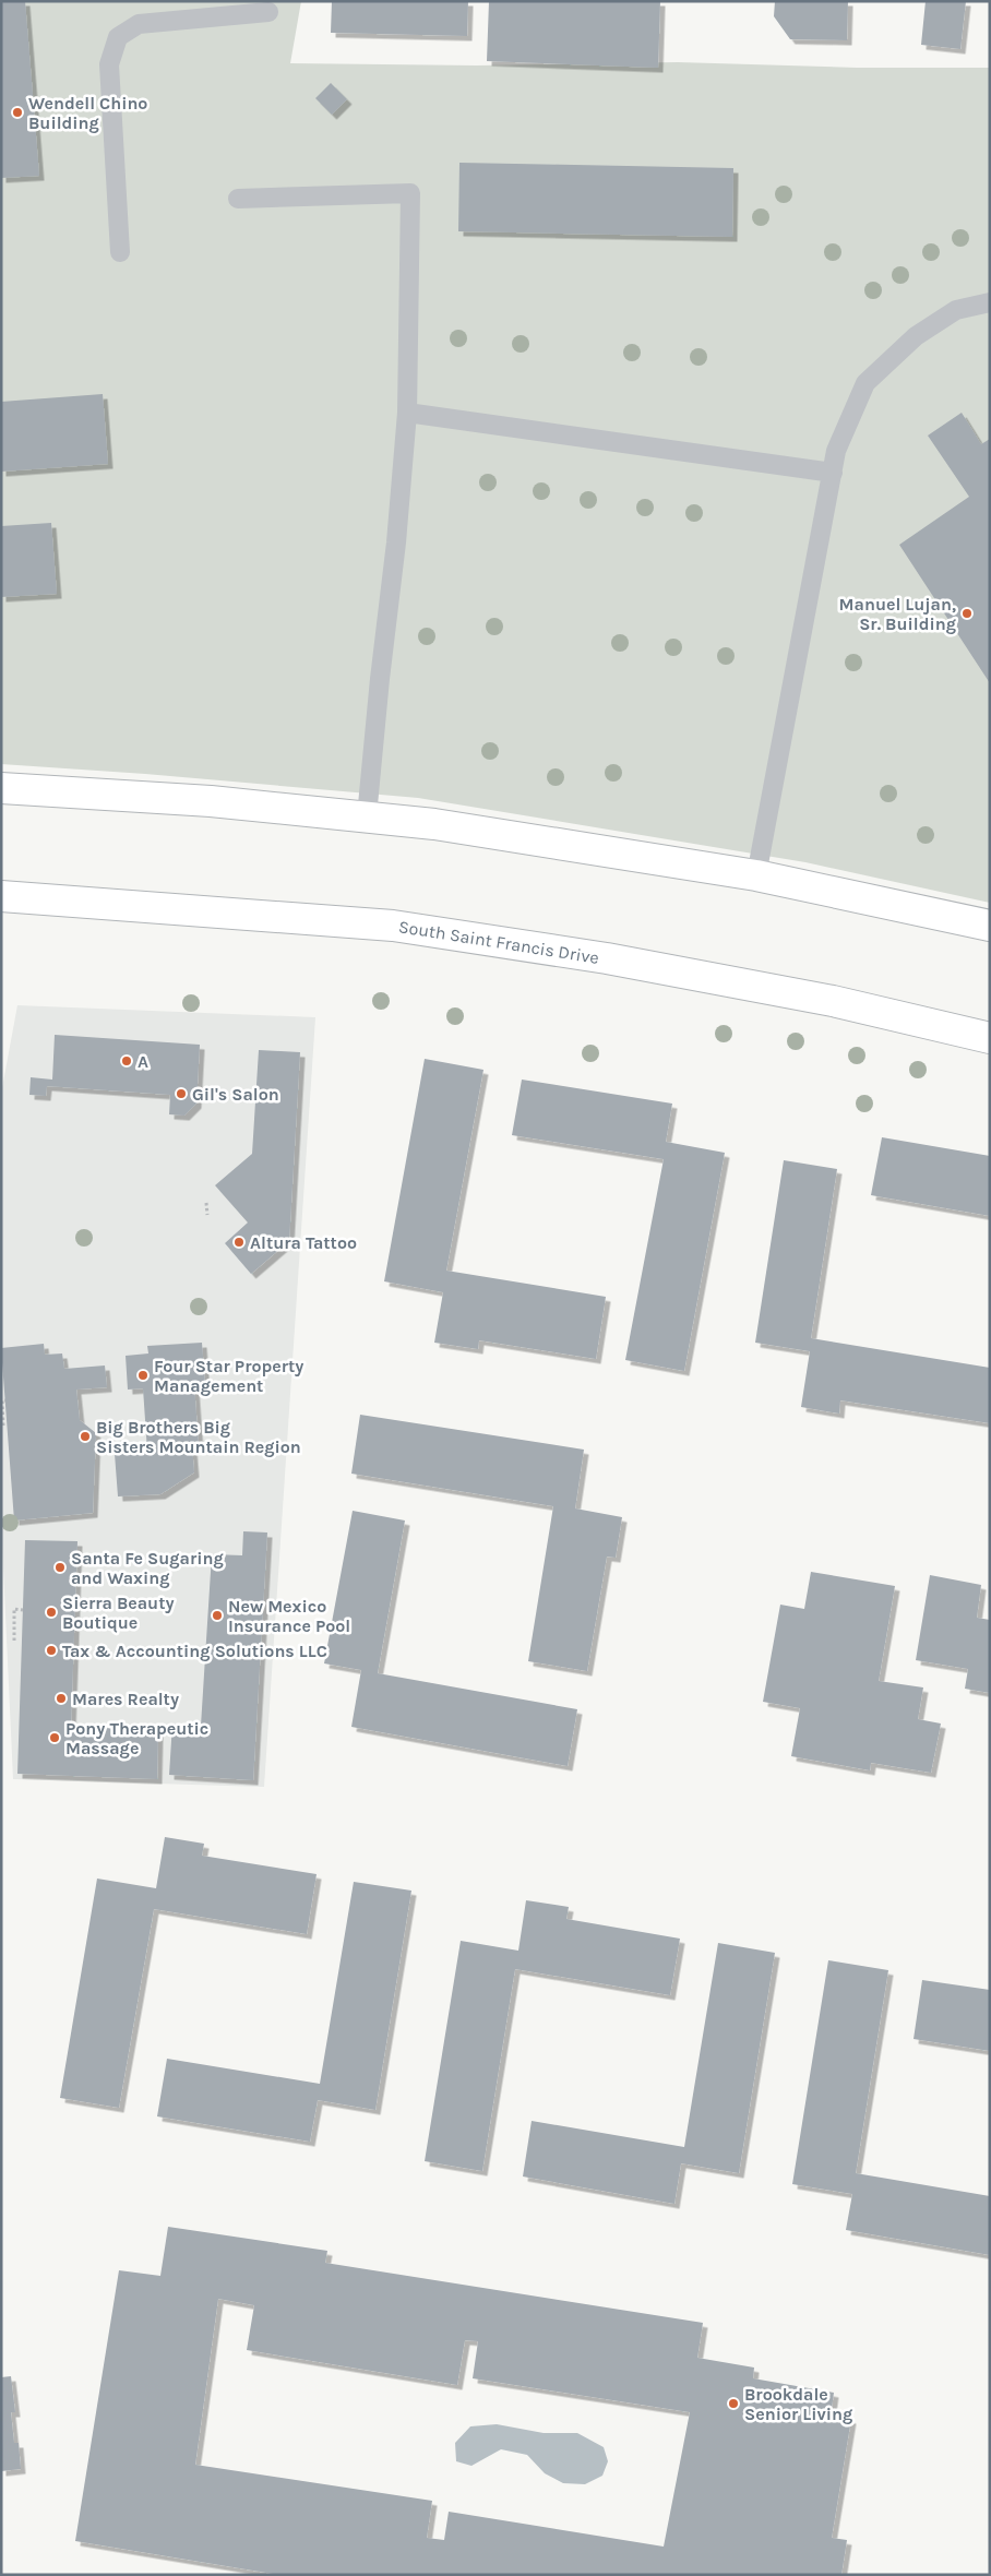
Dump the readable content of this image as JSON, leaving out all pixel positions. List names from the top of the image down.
{
  "streets": {
    "highway": ["South Saint Francis Drive"]
  },
  "places": [
    "Wendell Chino Building",
    "Manuel Lujan, Sr. Building",
    "A",
    "Gil's Salon",
    "Altura Tattoo",
    "Four Star Property Management",
    "Big Brothers Big Sisters Mountain Region",
    "Santa Fe Sugaring and Waxing",
    "Sierra Beauty Boutique",
    "New Mexico Insurance Pool",
    "Tax & Accounting Solutions LLC",
    "Mares Realty",
    "Pony Therapeutic Massage",
    "Brookdale Senior Living"
  ]
}
